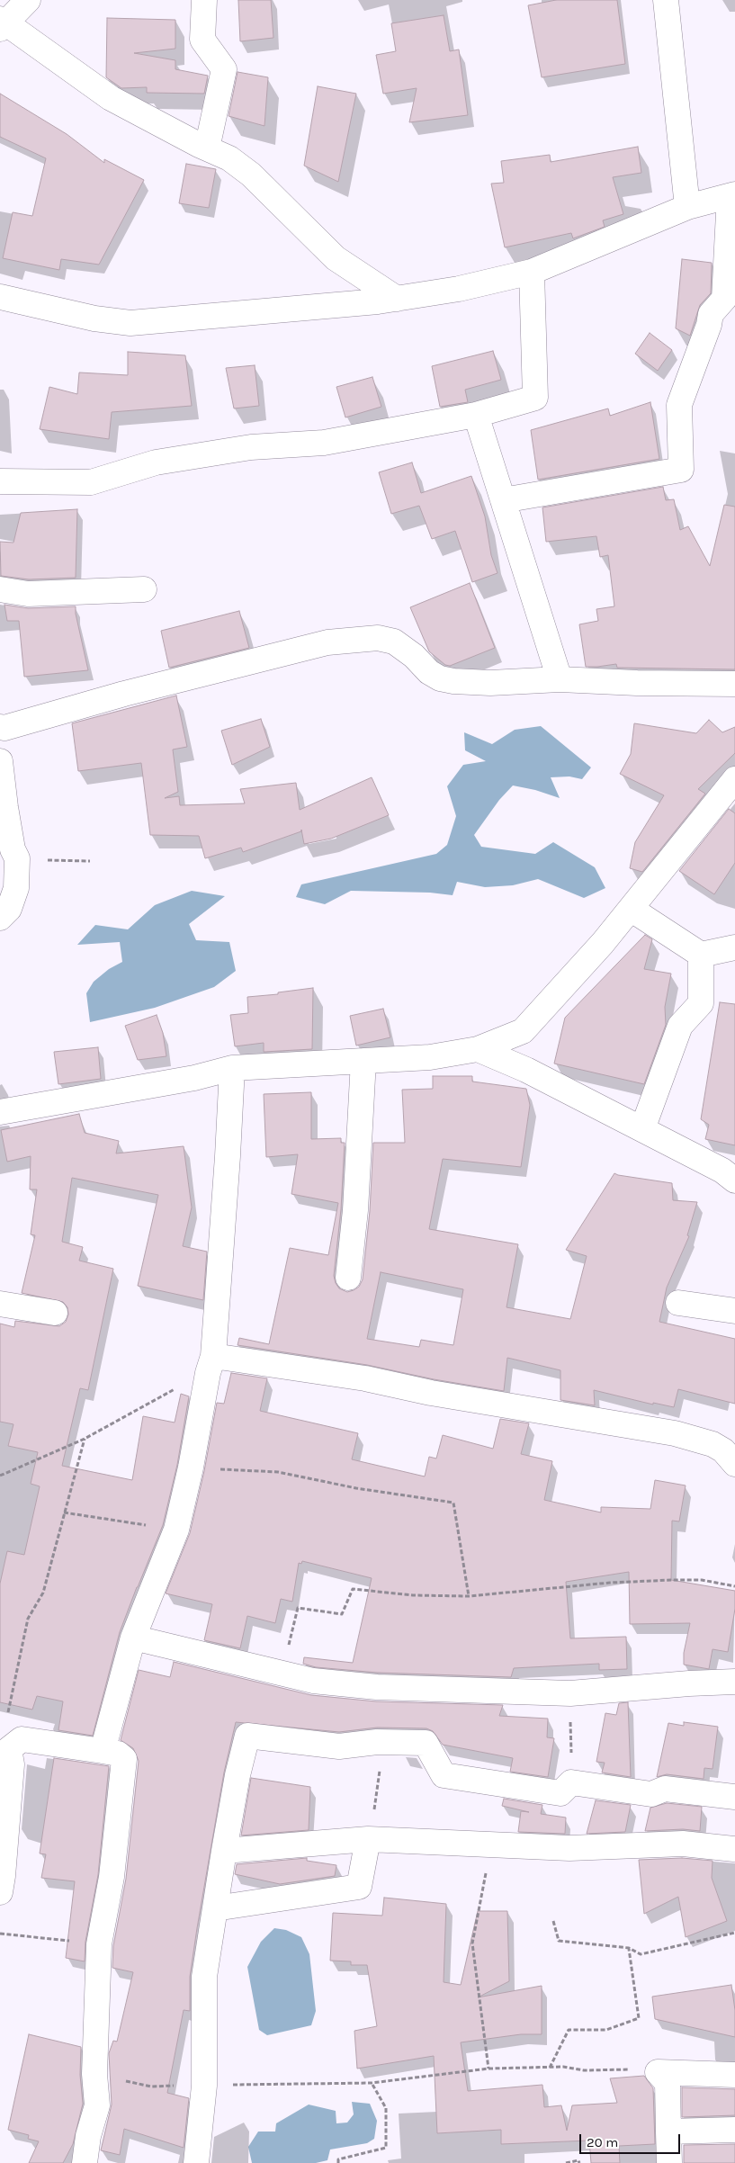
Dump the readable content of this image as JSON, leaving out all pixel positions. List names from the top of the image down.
{
  "scale_bar": "20 m"
}
